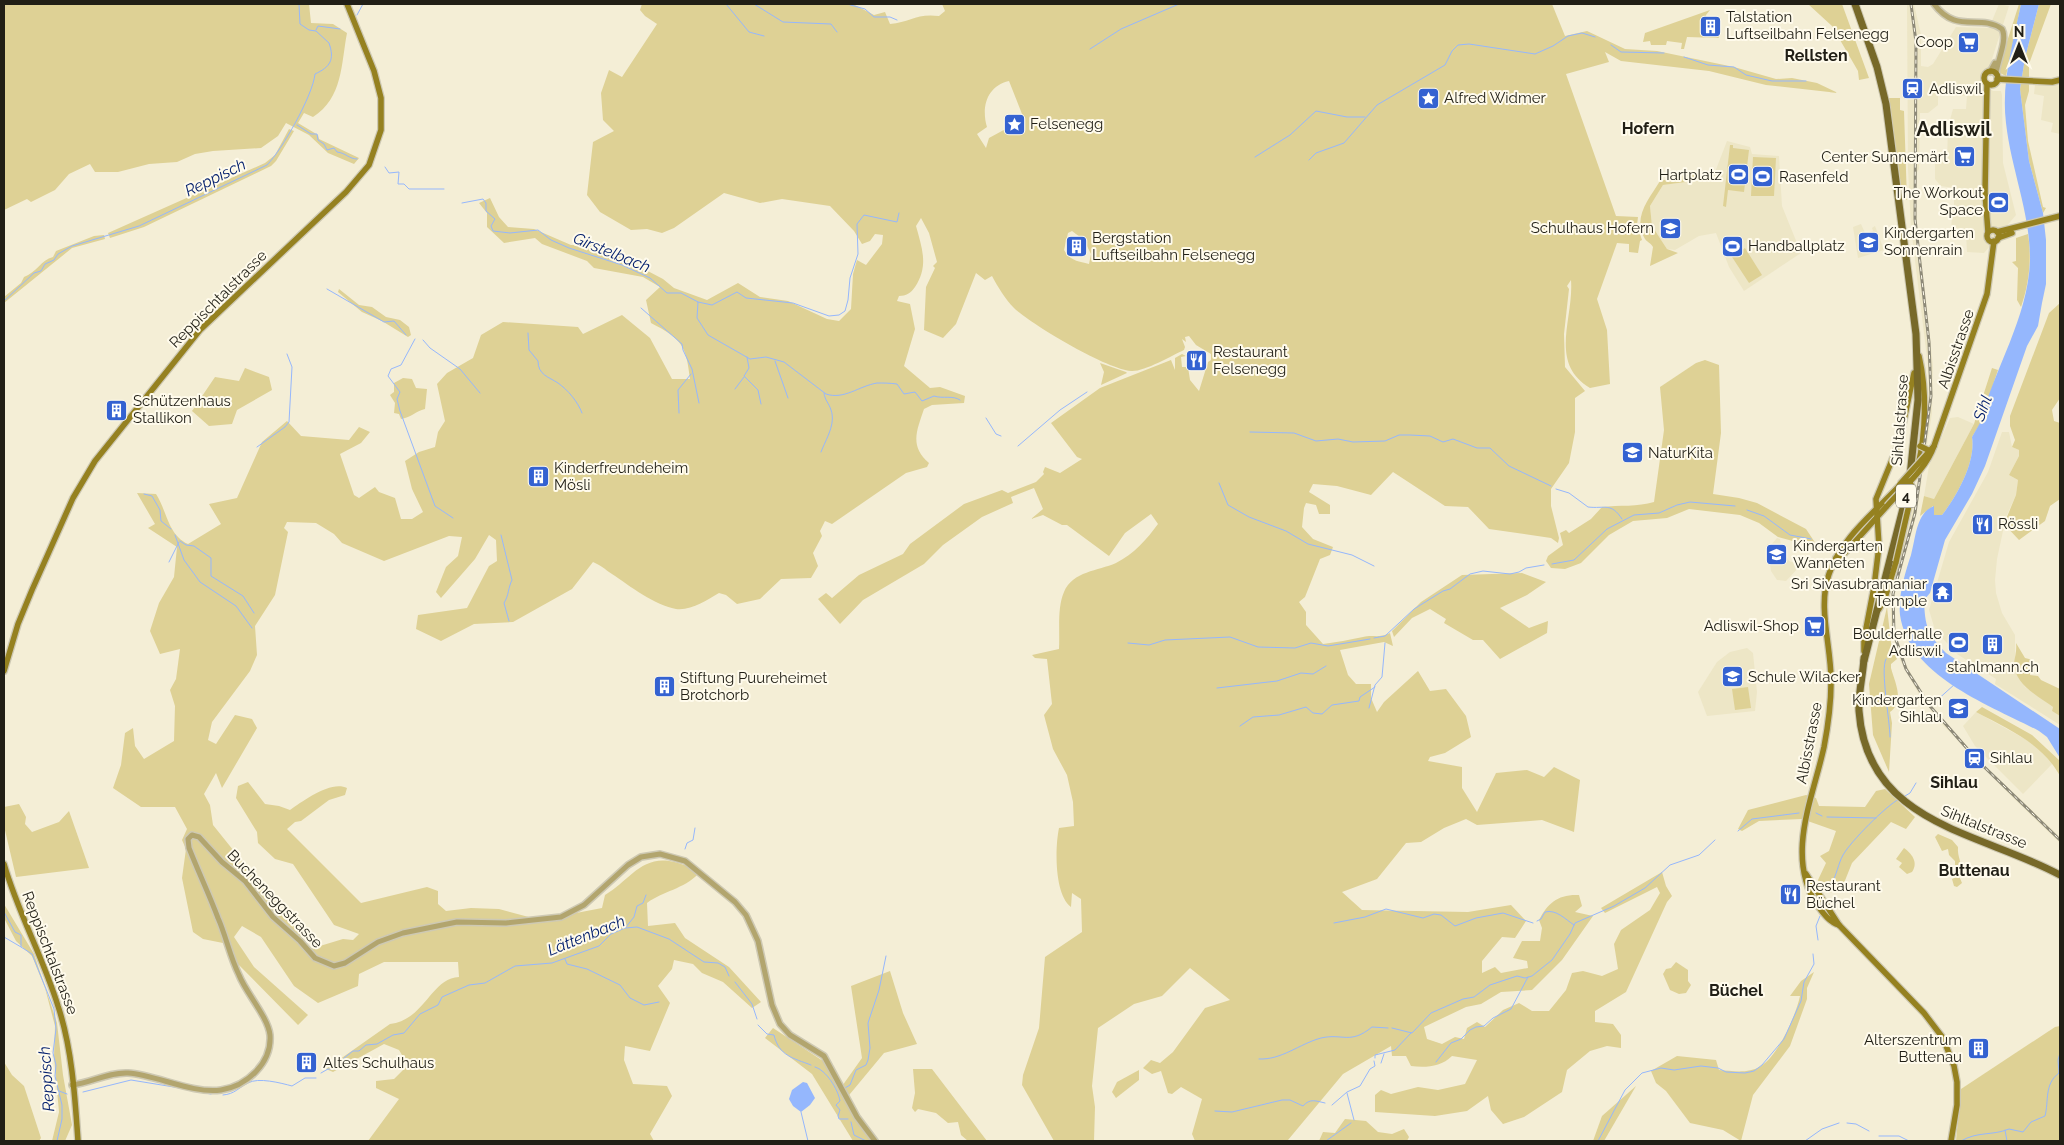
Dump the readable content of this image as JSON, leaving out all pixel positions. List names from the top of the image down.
{
  "streets": {
    "main road": [
      "Reppischtalstrasse",
      "Albisstrasse",
      "Sihltalstrasse",
      "4"
    ],
    "street": ["Bucheneggstrasse"]
  },
  "crossings": [
    ["Reppischtalstrasse", "Bucheneggstrasse"]
  ],
  "districts": [
    "Rellsten",
    "Hofern",
    "Adliswil",
    "Sihlau",
    "Buttenau",
    "Büchel"
  ],
  "water": [
    "Reppisch",
    "Girstelbach",
    "Sihl",
    "Lättenbach"
  ],
  "places": {
    "building": [
      "Talstation Luftseilbahn Felsenegg",
      "Bergstation Luftseilbahn Felsenegg",
      "Schützenhaus Stallikon",
      "Kinderfreundeheim Mösli",
      "stahlmann.ch",
      "Stiftung Puureheimet Brotchorb",
      "Alterszentrum Buttenau",
      "Altes Schulhaus"
    ],
    "supermarket": ["Coop", "Center Sunnemärt", "Adliswil-Shop"],
    "station": ["Adliswil", "Sihlau"],
    "place": ["Alfred Widmer", "Felsenegg"],
    "sports": [
      "Hartplatz",
      "Rasenfeld",
      "The Workout Space",
      "Handballplatz",
      "Boulderhalle Adliswil"
    ],
    "school or university": [
      "Schulhaus Hofern",
      "Kindergarten Sonnenrain",
      "NaturKita",
      "Kindergarten Wanneten",
      "Schule Wilacker",
      "Kindergarten Sihlau"
    ],
    "restaurant": ["Restaurant Felsenegg", "Rössli", "Restaurant Büchel"],
    "temple": ["Sri Sivasubramaniar Temple"]
  },
  "north": "top"
}
